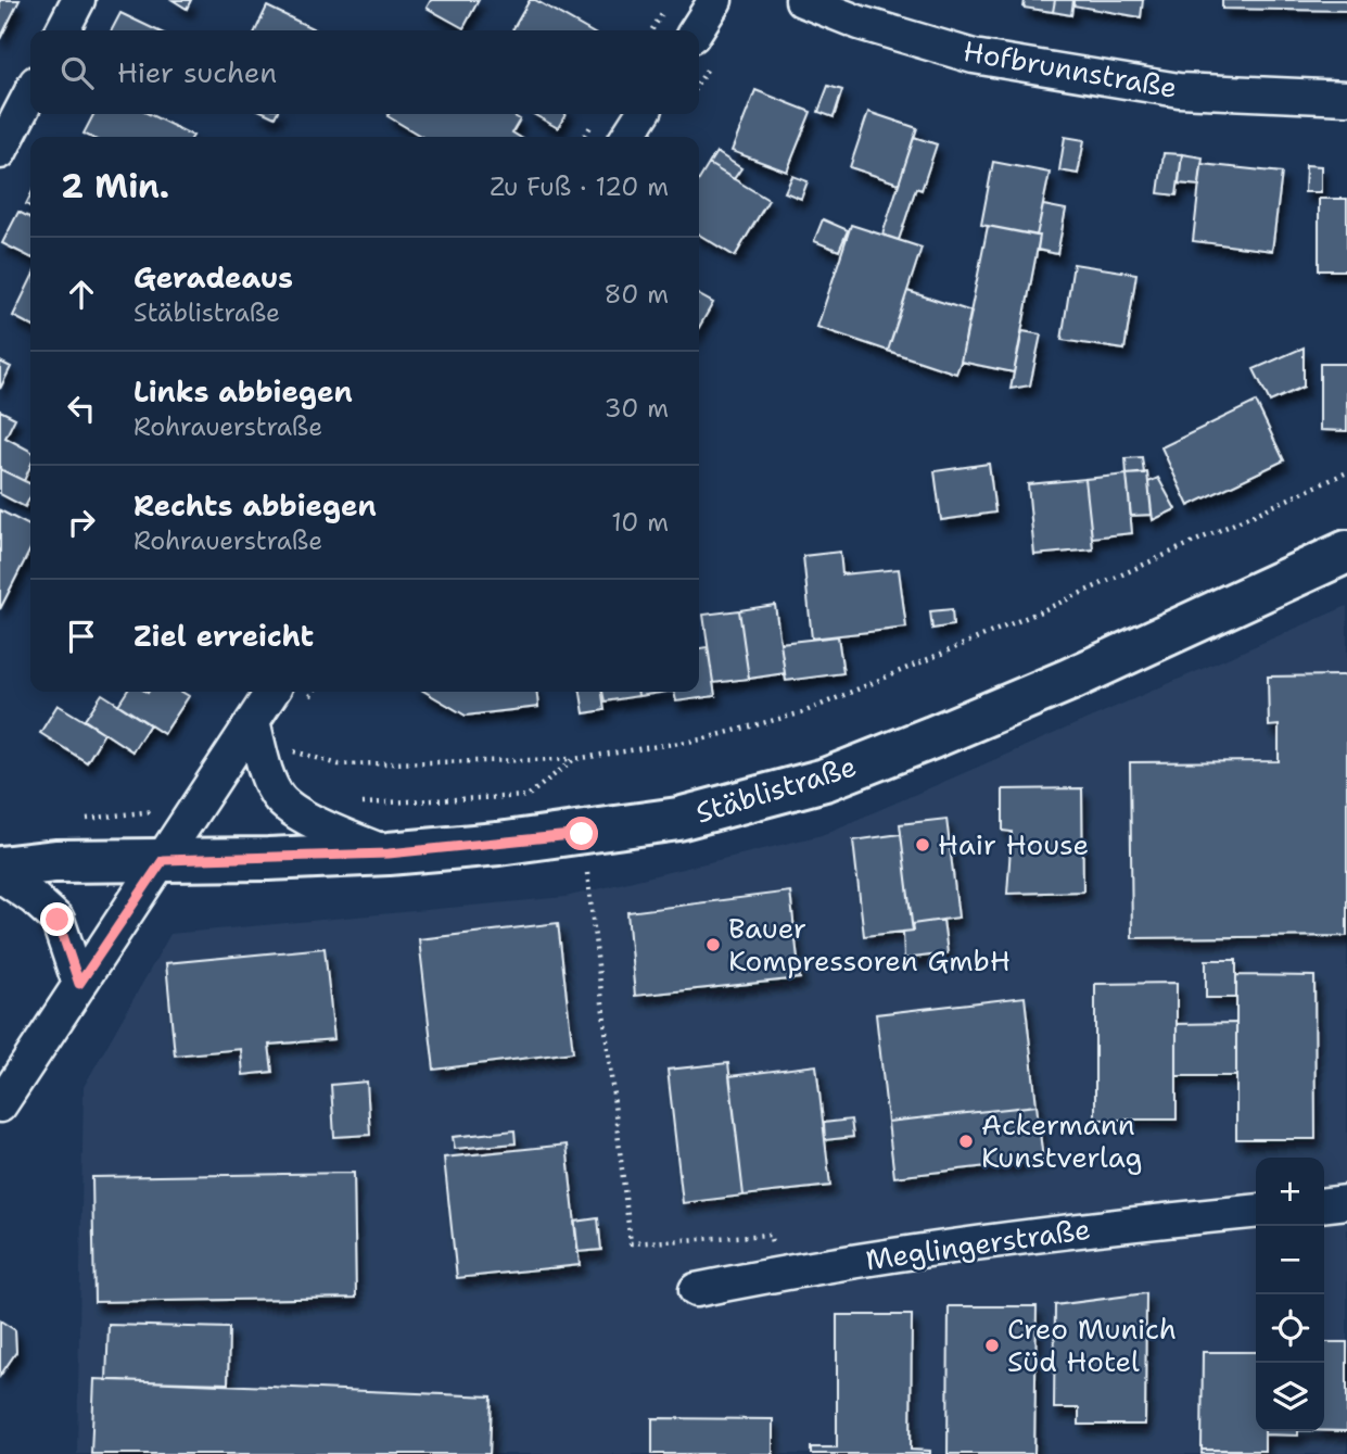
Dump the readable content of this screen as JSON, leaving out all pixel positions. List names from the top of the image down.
{
  "streets": {
    "main road": ["Stäblistraße"],
    "street": ["Hofbrunnstraße", "Meglingerstraße"]
  },
  "places": [
    "Hair House",
    "Bauer Kompressoren GmbH",
    "Ackermann Kunstverlag",
    "Creo Munich Süd Hotel"
  ],
  "page": {
    "search": "Hier suchen",
    "heading": ["2 Min.", "Zu Fuß · 120 m"],
    "list": [
      ["Geradeaus", "Stäblistraße", "80 m"],
      ["Links abbiegen", "Rohrauerstraße", "30 m"],
      ["Rechts abbiegen", "Rohrauerstraße", "10 m"],
      "Ziel erreicht"
    ],
    "map_buttons": ["+", "−"]
  }
}
